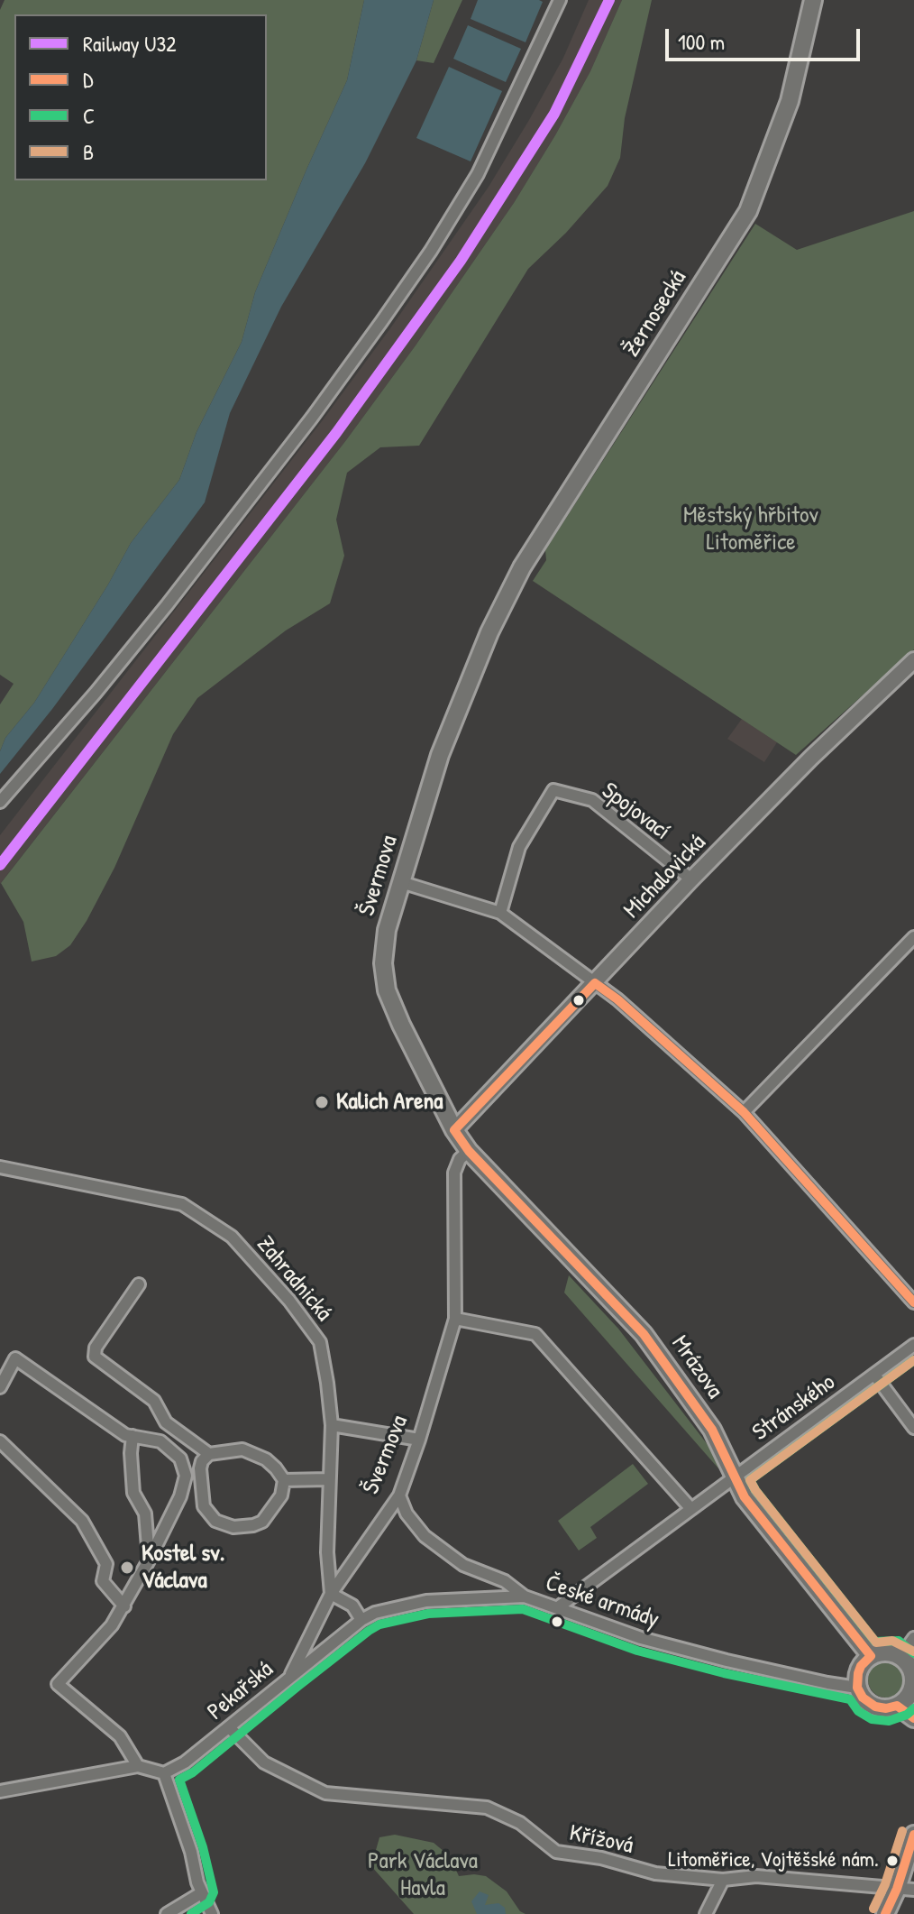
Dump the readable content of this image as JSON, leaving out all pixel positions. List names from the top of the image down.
{
  "streets": {
    "main road": ["Žernosecká", "Švermova", "Mrázova"],
    "street": [
      "Spojovací",
      "Michalovická",
      "Zahradnická",
      "Stránského",
      "České armády",
      "Pekařská",
      "Křížová"
    ]
  },
  "crossings": [
    ["Žernosecká", "Švermova"],
    ["Spojovací", "Michalovická"],
    ["Švermova", "Michalovická"],
    ["Švermova", "Zahradnická"],
    ["Švermova", "Mrázova"],
    ["Švermova", "Pekařská"],
    ["Michalovická", "Mrázova"],
    ["Mrázova", "Stránského"],
    ["Mrázova", "České armády"],
    ["Stránského", "České armády"],
    ["České armády", "Pekařská"],
    ["Pekařská", "Křížová"]
  ],
  "parks": ["Městský hřbitov Litoměřice", "Park Václava Havla"],
  "places": ["Kalich Arena", "Kostel sv. Václava", "Litoměřice, Vojtěšské nám."],
  "lines": [
    "rail line U32",
    "transit line D",
    "transit line C",
    "transit line B"
  ],
  "legend": [
    "Railway U32",
    "D",
    "C",
    "B"
  ],
  "scale_bar": "100 m"
}
